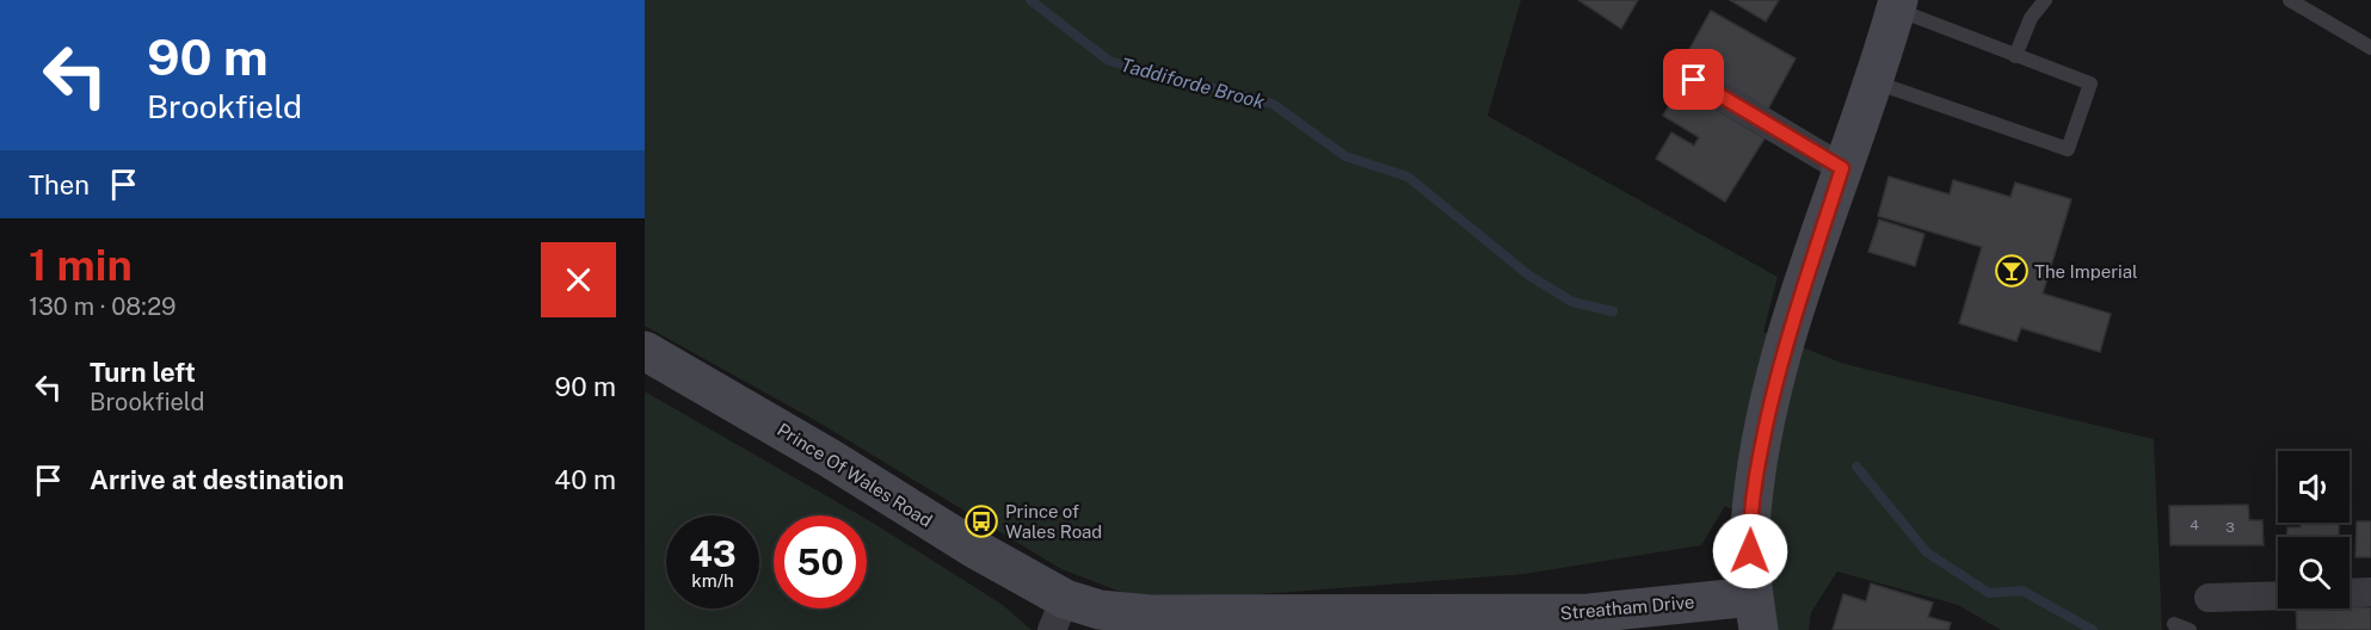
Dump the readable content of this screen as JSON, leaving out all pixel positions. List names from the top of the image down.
{
  "streets": {
    "street": ["Prince Of Wales Road", "Streatham Drive"]
  },
  "crossings": [
    ["Prince Of Wales Road", "Streatham Drive"]
  ],
  "water": ["Taddiforde Brook"],
  "places": {
    "bar": ["The Imperial"],
    "bus stop": ["Prince of Wales Road"]
  },
  "house_numbers": ["4", "3"],
  "page": {
    "turn": ["90 m", "Brookfield"],
    "then": "Then",
    "heading": ["1 min", "130 m · 08:29"],
    "list": [
      {
        "name": "Turn left",
        "note": "Brookfield",
        "value": "90 m"
      },
      {
        "name": "Arrive at destination",
        "value": "40 m"
      }
    ],
    "speed": "43 km/h",
    "limit": "50"
  }
}
